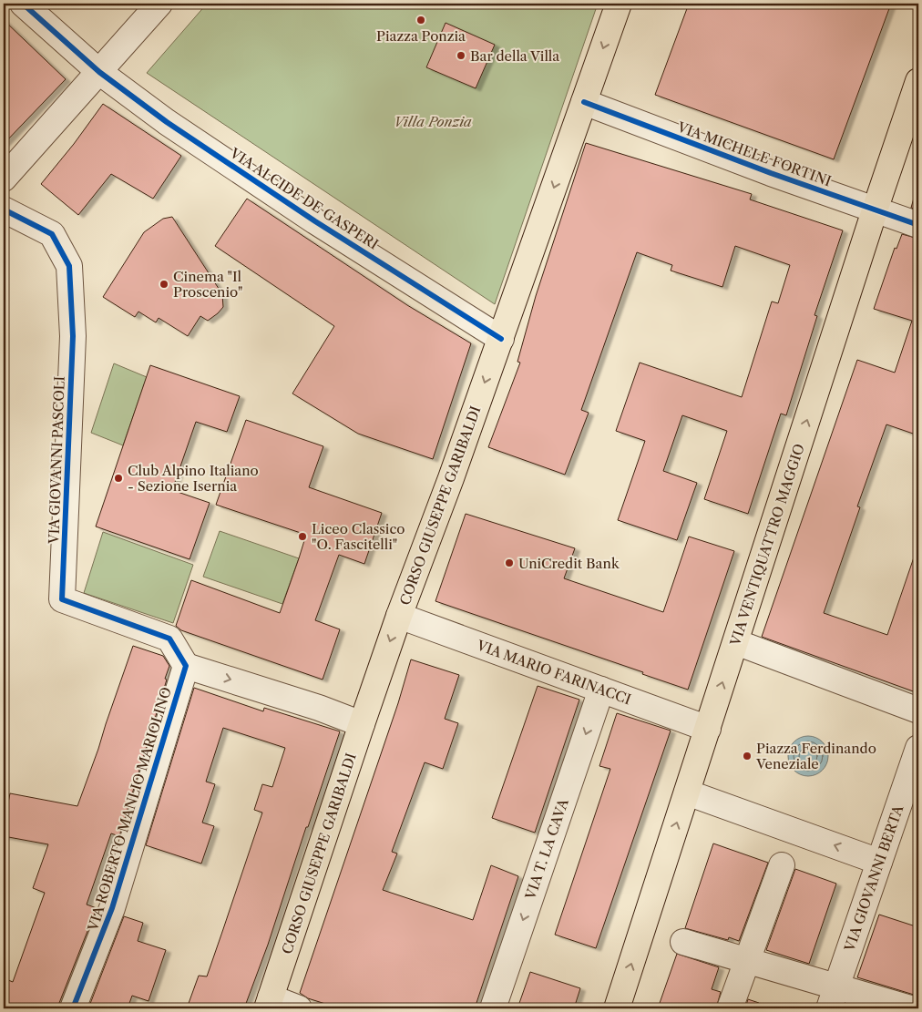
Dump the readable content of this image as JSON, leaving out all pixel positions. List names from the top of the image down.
{
  "streets": {
    "main road": ["CORSO GIUSEPPE GARIBALDI", "VIA VENTIQUATTRO MAGGIO"],
    "street": [
      "VIA MICHELE FORTINI",
      "VIA ALCIDE DE GASPERI",
      "VIA GIOVANNI PASCOLI",
      "VIA MARIO FARINACCI",
      "VIA ROBERTO MANLIO MARIOLINO",
      "VIA T. LA CAVA",
      "VIA GIOVANNI BERTA"
    ]
  },
  "crossings": [
    ["VIA MICHELE FORTINI", "CORSO GIUSEPPE GARIBALDI"],
    ["VIA MICHELE FORTINI", "VIA VENTIQUATTRO MAGGIO"],
    ["VIA ALCIDE DE GASPERI", "CORSO GIUSEPPE GARIBALDI"],
    ["VIA GIOVANNI PASCOLI", "VIA ROBERTO MANLIO MARIOLINO"],
    ["CORSO GIUSEPPE GARIBALDI", "VIA MARIO FARINACCI"],
    ["VIA VENTIQUATTRO MAGGIO", "VIA MARIO FARINACCI"],
    ["VIA MARIO FARINACCI", "VIA T. LA CAVA"]
  ],
  "one_way": ["CORSO GIUSEPPE GARIBALDI", "VIA VENTIQUATTRO MAGGIO", "VIA T. LA CAVA"],
  "parks": ["Villa Ponzia"],
  "places": [
    "Piazza Ponzia",
    "Bar della Villa",
    "Cinema \"Il Proscenio\"",
    "Club Alpino Italiano - Sezione Isernia",
    "Liceo Classico \"O. Fascitelli\"",
    "UniCredit Bank",
    "Piazza Ferdinando Veneziale"
  ]
}
